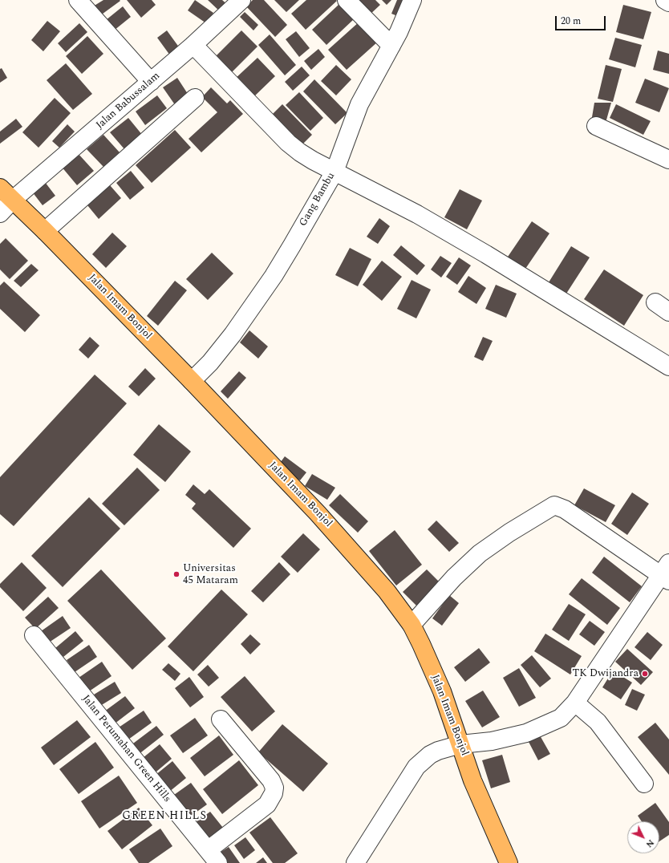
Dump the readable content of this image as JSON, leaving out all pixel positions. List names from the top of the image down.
{
  "streets": {
    "main road": ["Jalan Imam Bonjol"],
    "street": ["Jalan Babussalam", "Gang Bambu", "Jalan Perumahan Green Hills"]
  },
  "crossings": [
    ["Jalan Babussalam", "Jalan Imam Bonjol"],
    ["Gang Bambu", "Jalan Imam Bonjol"]
  ],
  "districts": ["GREEN HILLS"],
  "places": ["Universitas 45 Mataram", "TK Dwijandra"],
  "scale_bar": "20 m",
  "north": "bottom right"
}
